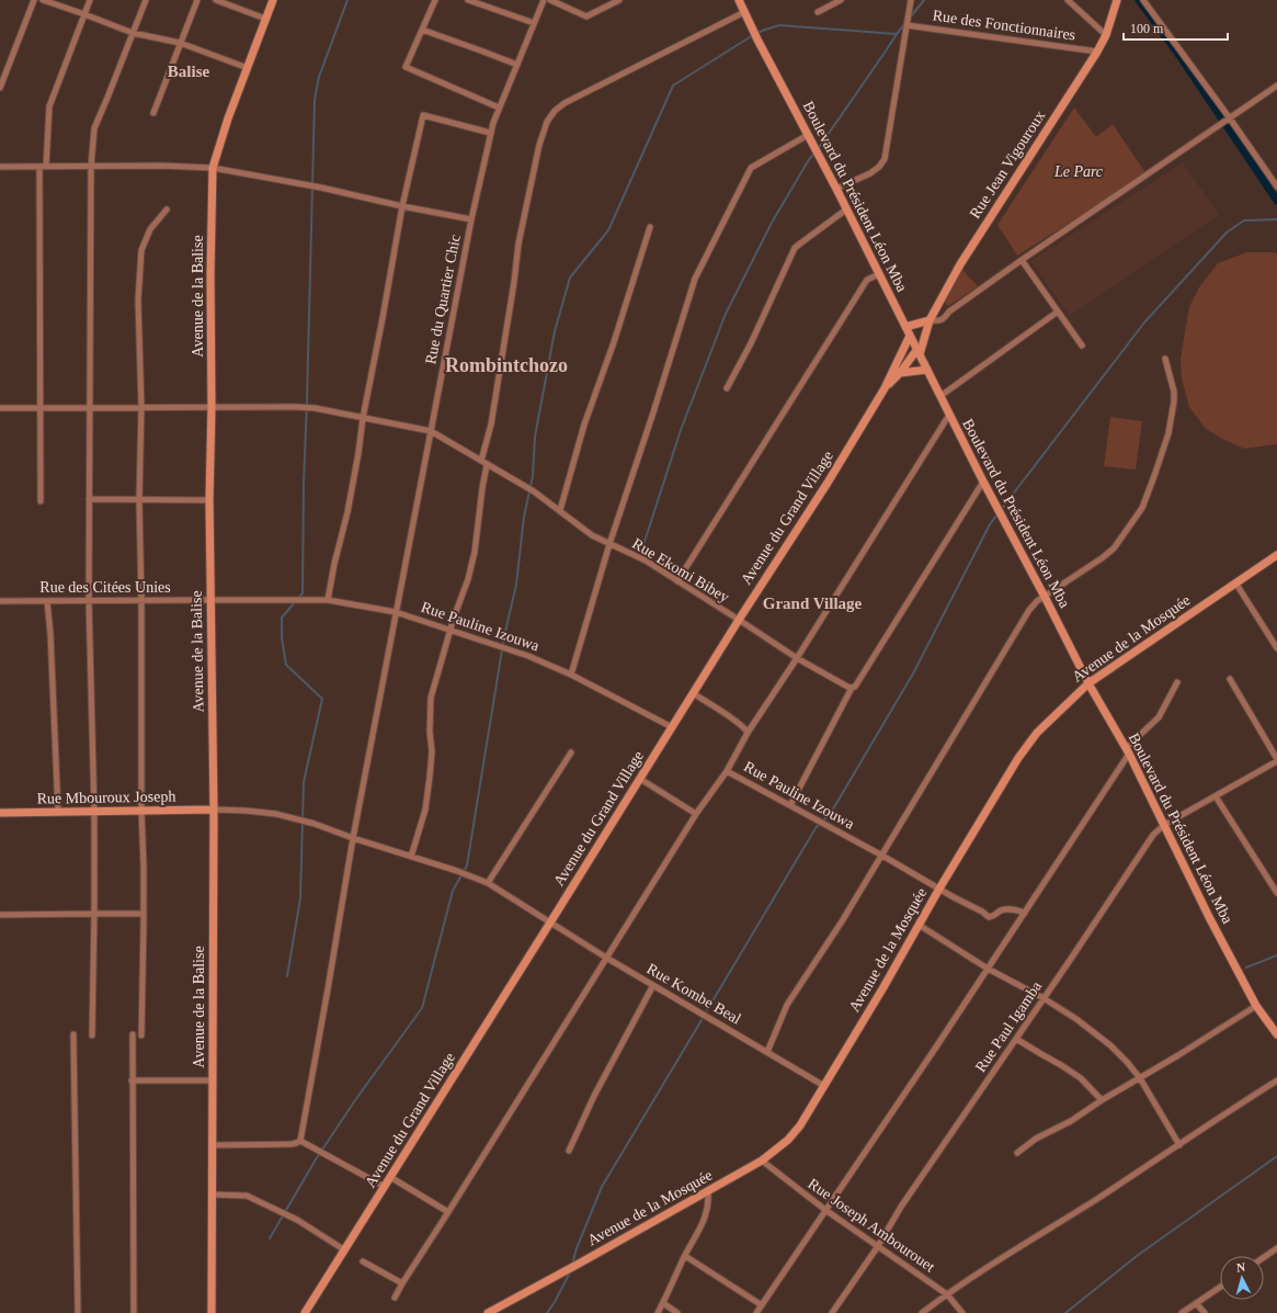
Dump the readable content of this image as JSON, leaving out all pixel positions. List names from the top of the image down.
{
  "streets": {
    "street": [
      "Rue des Fonctionnaires",
      "Rue Jean Vigouroux",
      "Boulevard du Président Léon Mba",
      "Avenue de la Balise",
      "Rue du Quartier Chic",
      "Avenue du Grand Village",
      "Rue Ekomi Bibey",
      "Rue des Citées Unies",
      "Rue Pauline Izouwa",
      "Avenue de la Mosquée",
      "Rue Mbouroux Joseph",
      "Rue Kombe Beal",
      "Rue Paul Igamba",
      "Rue Joseph Ambourouet"
    ]
  },
  "crossings": [
    ["Rue des Fonctionnaires", "Rue Jean Vigouroux"],
    ["Rue Jean Vigouroux", "Boulevard du Président Léon Mba"],
    ["Rue Jean Vigouroux", "Avenue du Grand Village"],
    ["Boulevard du Président Léon Mba", "Avenue du Grand Village"],
    ["Boulevard du Président Léon Mba", "Avenue de la Mosquée"],
    ["Boulevard du Président Léon Mba", "Rue Paul Igamba"],
    ["Avenue de la Balise", "Rue Ekomi Bibey"],
    ["Avenue de la Balise", "Rue des Citées Unies"],
    ["Avenue de la Balise", "Rue Mbouroux Joseph"],
    ["Avenue de la Balise", "Rue Kombe Beal"],
    ["Rue du Quartier Chic", "Rue Ekomi Bibey"],
    ["Rue du Quartier Chic", "Rue Pauline Izouwa"],
    ["Rue du Quartier Chic", "Rue Kombe Beal"],
    ["Avenue du Grand Village", "Rue Ekomi Bibey"],
    ["Avenue du Grand Village", "Rue Pauline Izouwa"],
    ["Avenue du Grand Village", "Rue Kombe Beal"],
    ["Rue des Citées Unies", "Rue Pauline Izouwa"],
    ["Rue Pauline Izouwa", "Avenue de la Mosquée"],
    ["Rue Pauline Izouwa", "Rue Kombe Beal"],
    ["Avenue de la Mosquée", "Rue Kombe Beal"],
    ["Avenue de la Mosquée", "Rue Joseph Ambourouet"],
    ["Rue Mbouroux Joseph", "Rue Kombe Beal"],
    ["Rue Paul Igamba", "Rue Joseph Ambourouet"]
  ],
  "districts": ["Balise", "Rombintchozo", "Grand Village"],
  "parks": ["Le Parc"],
  "scale_bar": "100 m",
  "north": "top"
}
